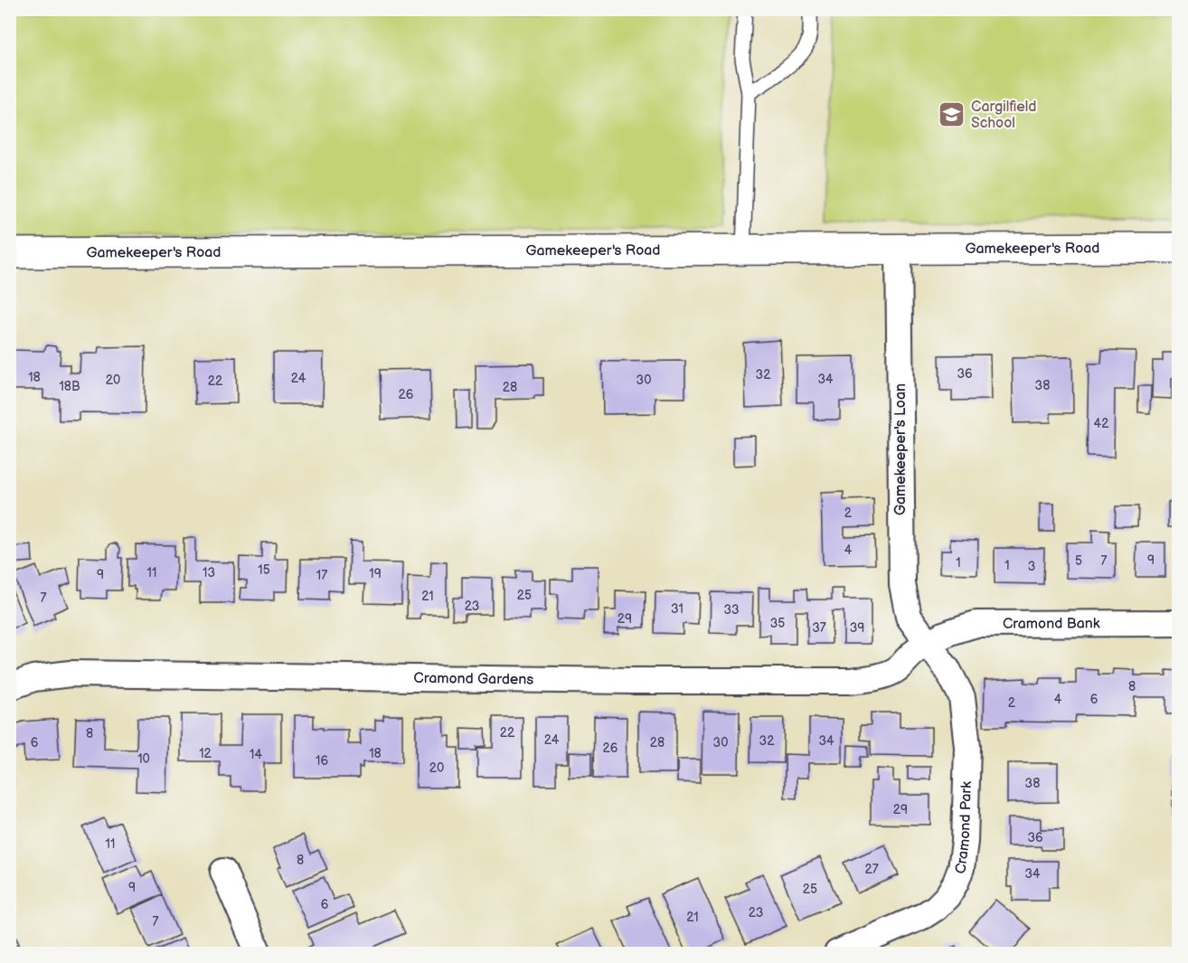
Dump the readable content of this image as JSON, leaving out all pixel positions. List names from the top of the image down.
{
  "streets": {
    "street": [
      "Gamekeeper's Road",
      "Gamekeeper's Loan",
      "Cramond Bank",
      "Cramond Gardens",
      "Cramond Park"
    ]
  },
  "crossings": [
    ["Gamekeeper's Road", "Gamekeeper's Loan"],
    ["Gamekeeper's Loan", "Cramond Bank"],
    ["Gamekeeper's Loan", "Cramond Gardens"],
    ["Gamekeeper's Loan", "Cramond Park"],
    ["Cramond Bank", "Cramond Gardens"],
    ["Cramond Bank", "Cramond Park"],
    ["Cramond Gardens", "Cramond Park"]
  ],
  "places": {
    "school or university": ["Cargilfield School"]
  },
  "house_numbers": [
    "36",
    "32",
    "18",
    "24",
    "34",
    "20",
    "30",
    "22",
    "38",
    "18B",
    "28",
    "26",
    "42",
    "2",
    "4",
    "9",
    "5",
    "7",
    "1",
    "1",
    "3",
    "15",
    "11",
    "13",
    "19",
    "9",
    "17",
    "25",
    "21",
    "7",
    "23",
    "31",
    "33",
    "29",
    "35",
    "37",
    "39",
    "8",
    "4",
    "6",
    "2",
    "22",
    "8",
    "24",
    "32",
    "34",
    "6",
    "28",
    "30",
    "26",
    "12",
    "18",
    "14",
    "10",
    "16",
    "20",
    "38",
    "29",
    "36",
    "11",
    "8",
    "27",
    "34",
    "9",
    "25",
    "6",
    "23",
    "21",
    "7"
  ]
}
